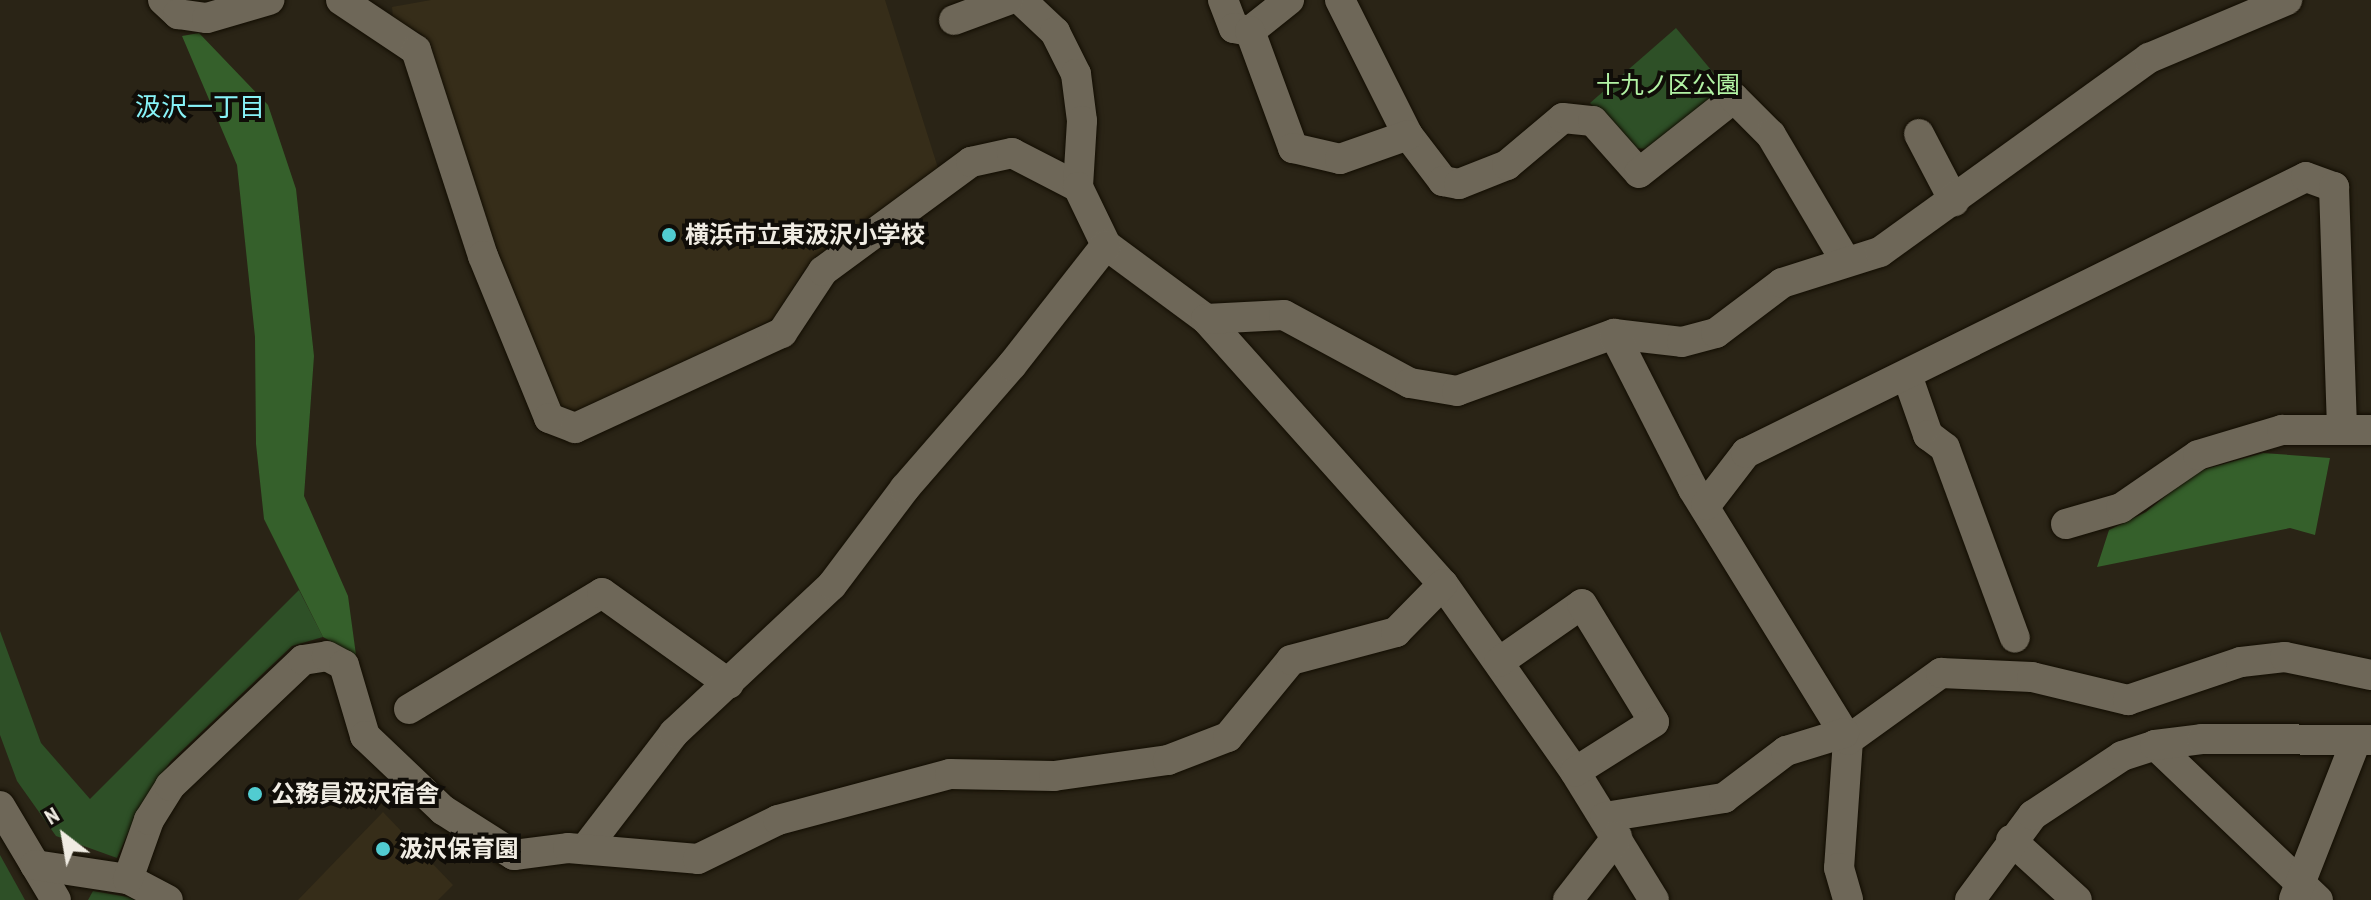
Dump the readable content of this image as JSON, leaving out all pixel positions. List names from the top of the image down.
{
  "districts": ["汲沢一丁目"],
  "parks": ["十九ノ区公園"],
  "places": ["横浜市立東汲沢小学校", "公務員汲沢宿舎", "汲沢保育園"],
  "north": "top left"
}
